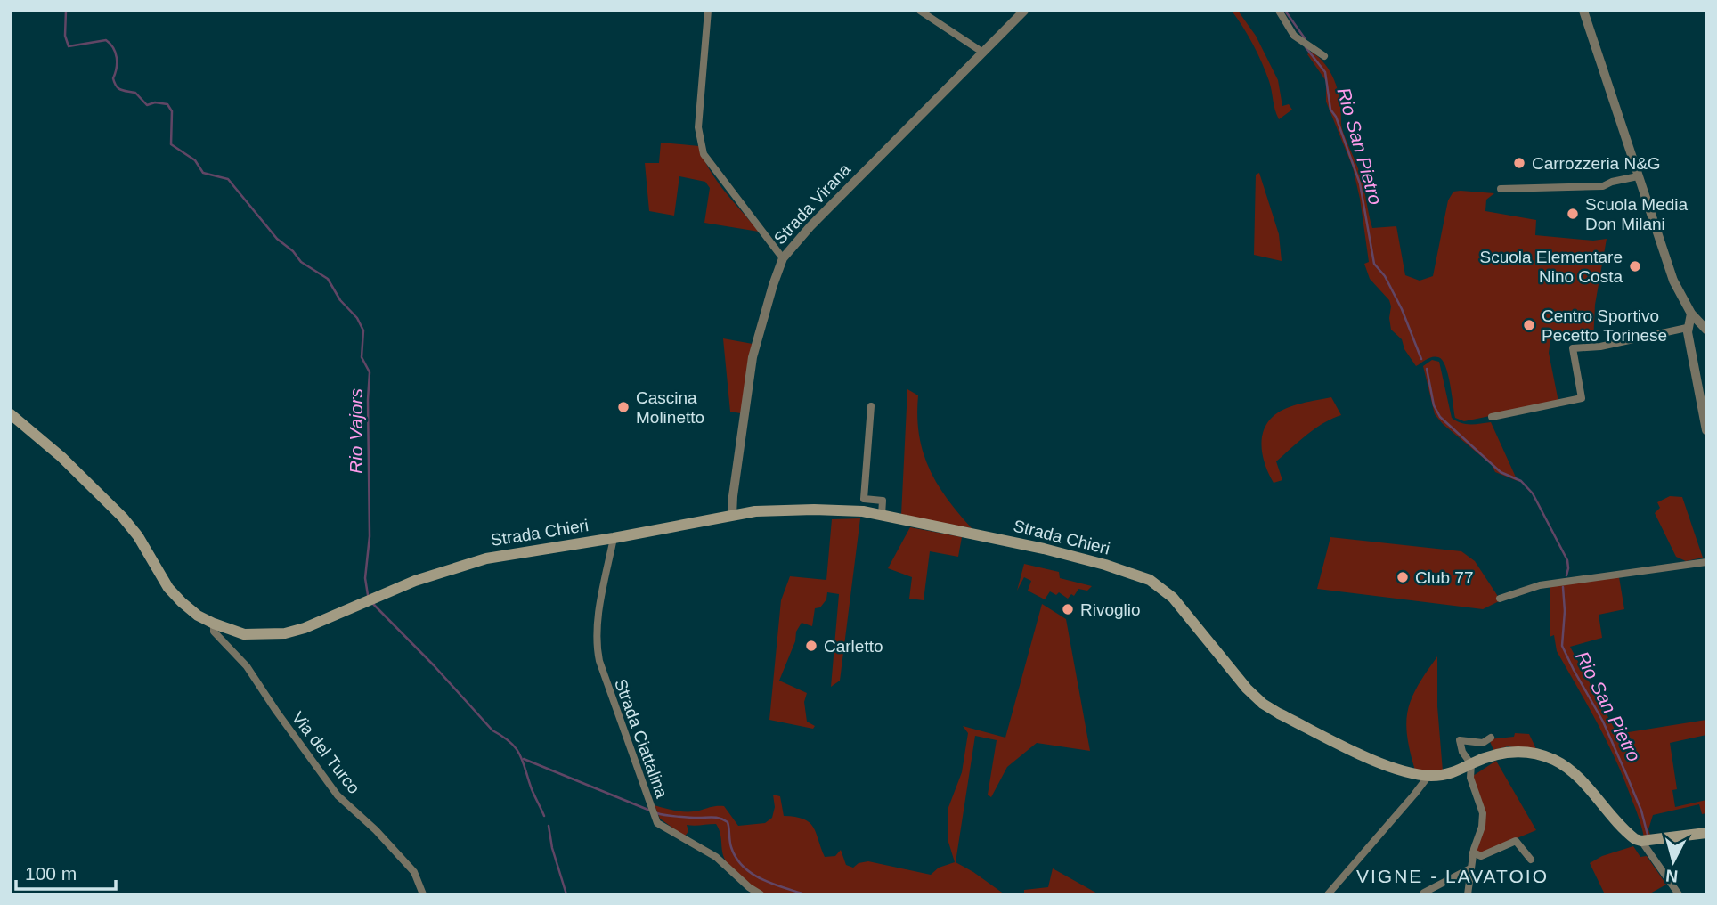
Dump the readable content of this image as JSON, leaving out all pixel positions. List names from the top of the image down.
{
  "streets": {
    "main road": ["Strada Chieri"],
    "street": ["Strada Virana", "Strada Ciattalina", "Via del Turco"]
  },
  "crossings": [
    ["Strada Virana", "Strada Chieri"],
    ["Strada Chieri", "Strada Ciattalina"],
    ["Strada Chieri", "Via del Turco"]
  ],
  "districts": ["VIGNE - LAVATOIO"],
  "water": ["Rio San Pietro", "Rio Vajors"],
  "places": [
    "Carrozzeria N&G",
    "Scuola Media Don Milani",
    "Scuola Elementare Nino Costa",
    "Centro Sportivo Pecetto Torinese",
    "Cascina Molinetto",
    "Club 77",
    "Rivoglio",
    "Carletto"
  ],
  "scale_bar": "100 m",
  "north": "bottom"
}
